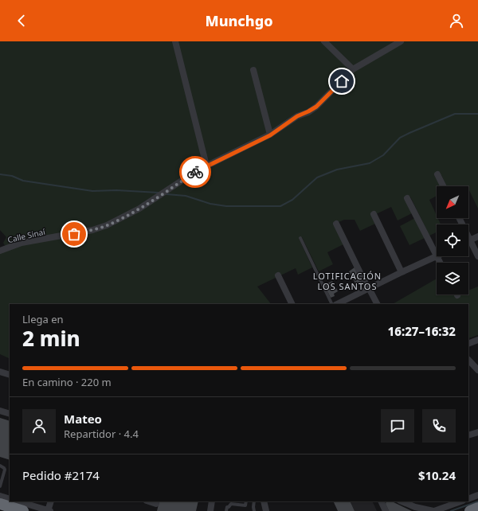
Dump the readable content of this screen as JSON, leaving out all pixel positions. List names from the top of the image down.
{
  "streets": {
    "street": ["Calle Sinaí"]
  },
  "districts": ["LOTIFICACIÓN LOS SANTOS"],
  "north": "bottom left",
  "page": {
    "header": "Munchgo",
    "heading": ["2 min", "Llega en", "16:27–16:32"],
    "panel": [
      "Mateo",
      "Repartidor · 4.4",
      "Pedido #2174",
      "$10.24"
    ],
    "bar": "En camino · 220 m"
  }
}
